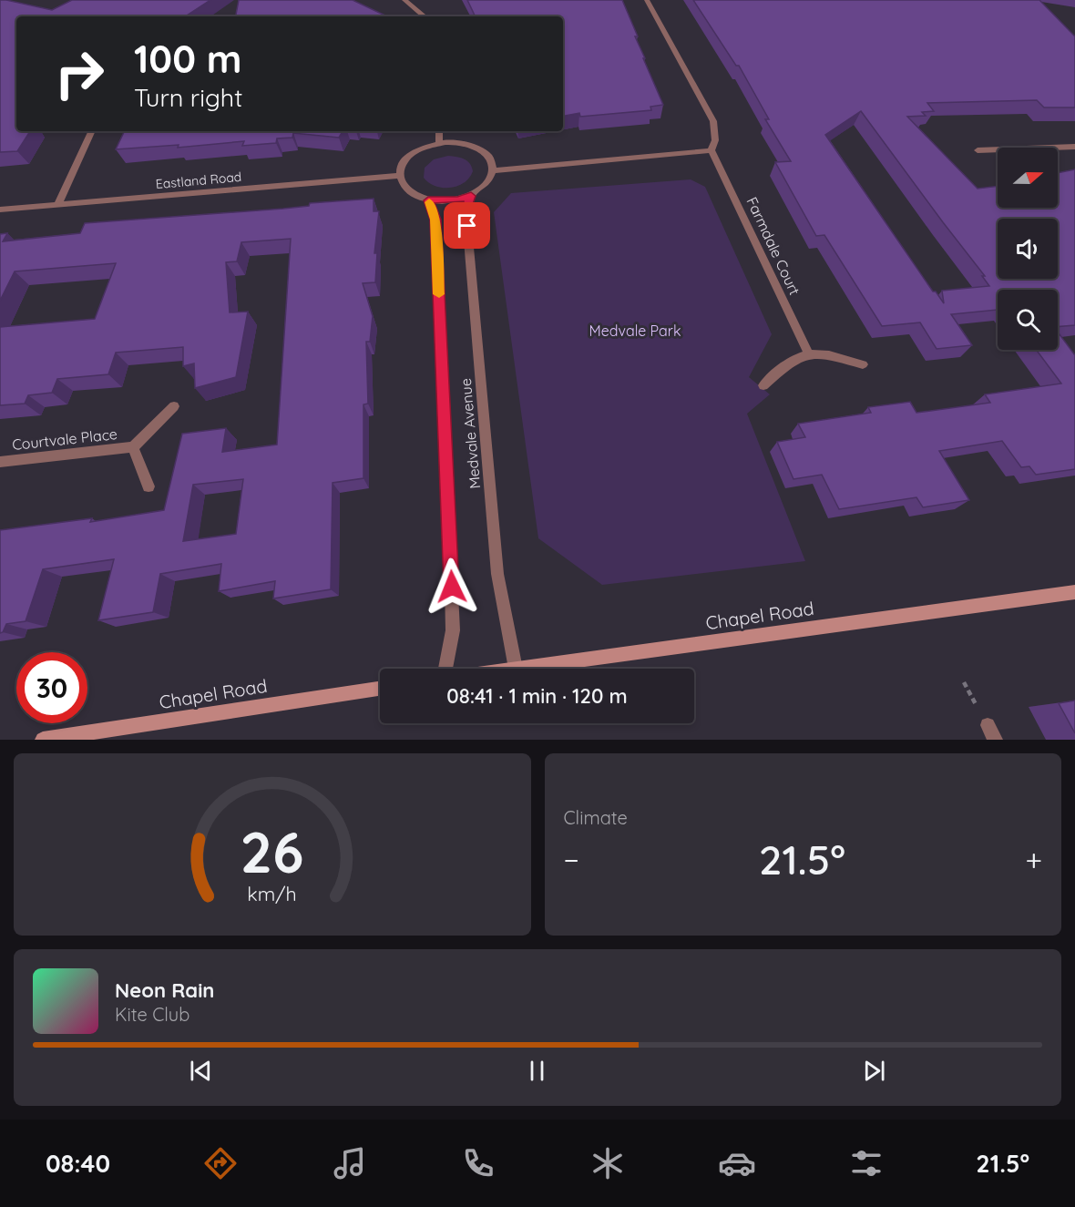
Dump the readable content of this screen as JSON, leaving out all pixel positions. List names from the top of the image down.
{
  "streets": {
    "main road": ["Chapel Road"],
    "street": [
      "Eastland Road",
      "Farmdale Court",
      "Medvale Avenue",
      "Courtvale Place"
    ]
  },
  "crossings": [
    ["Eastland Road", "Medvale Avenue"],
    ["Medvale Avenue", "Chapel Road"]
  ],
  "parks": ["Medvale Park"],
  "north": "right",
  "page": {
    "turn": ["100 m", "Turn right"],
    "limit": "30",
    "trip": "08:41 · 1 min · 120 m",
    "tile": "Climate",
    "heat": ["−", "21.5°", "+"],
    "song": ["Neon Rain", "Kite Club"],
    "tabs": ["08:40", "21.5°"],
    "gauge": ["26", "km/h"]
  }
}
